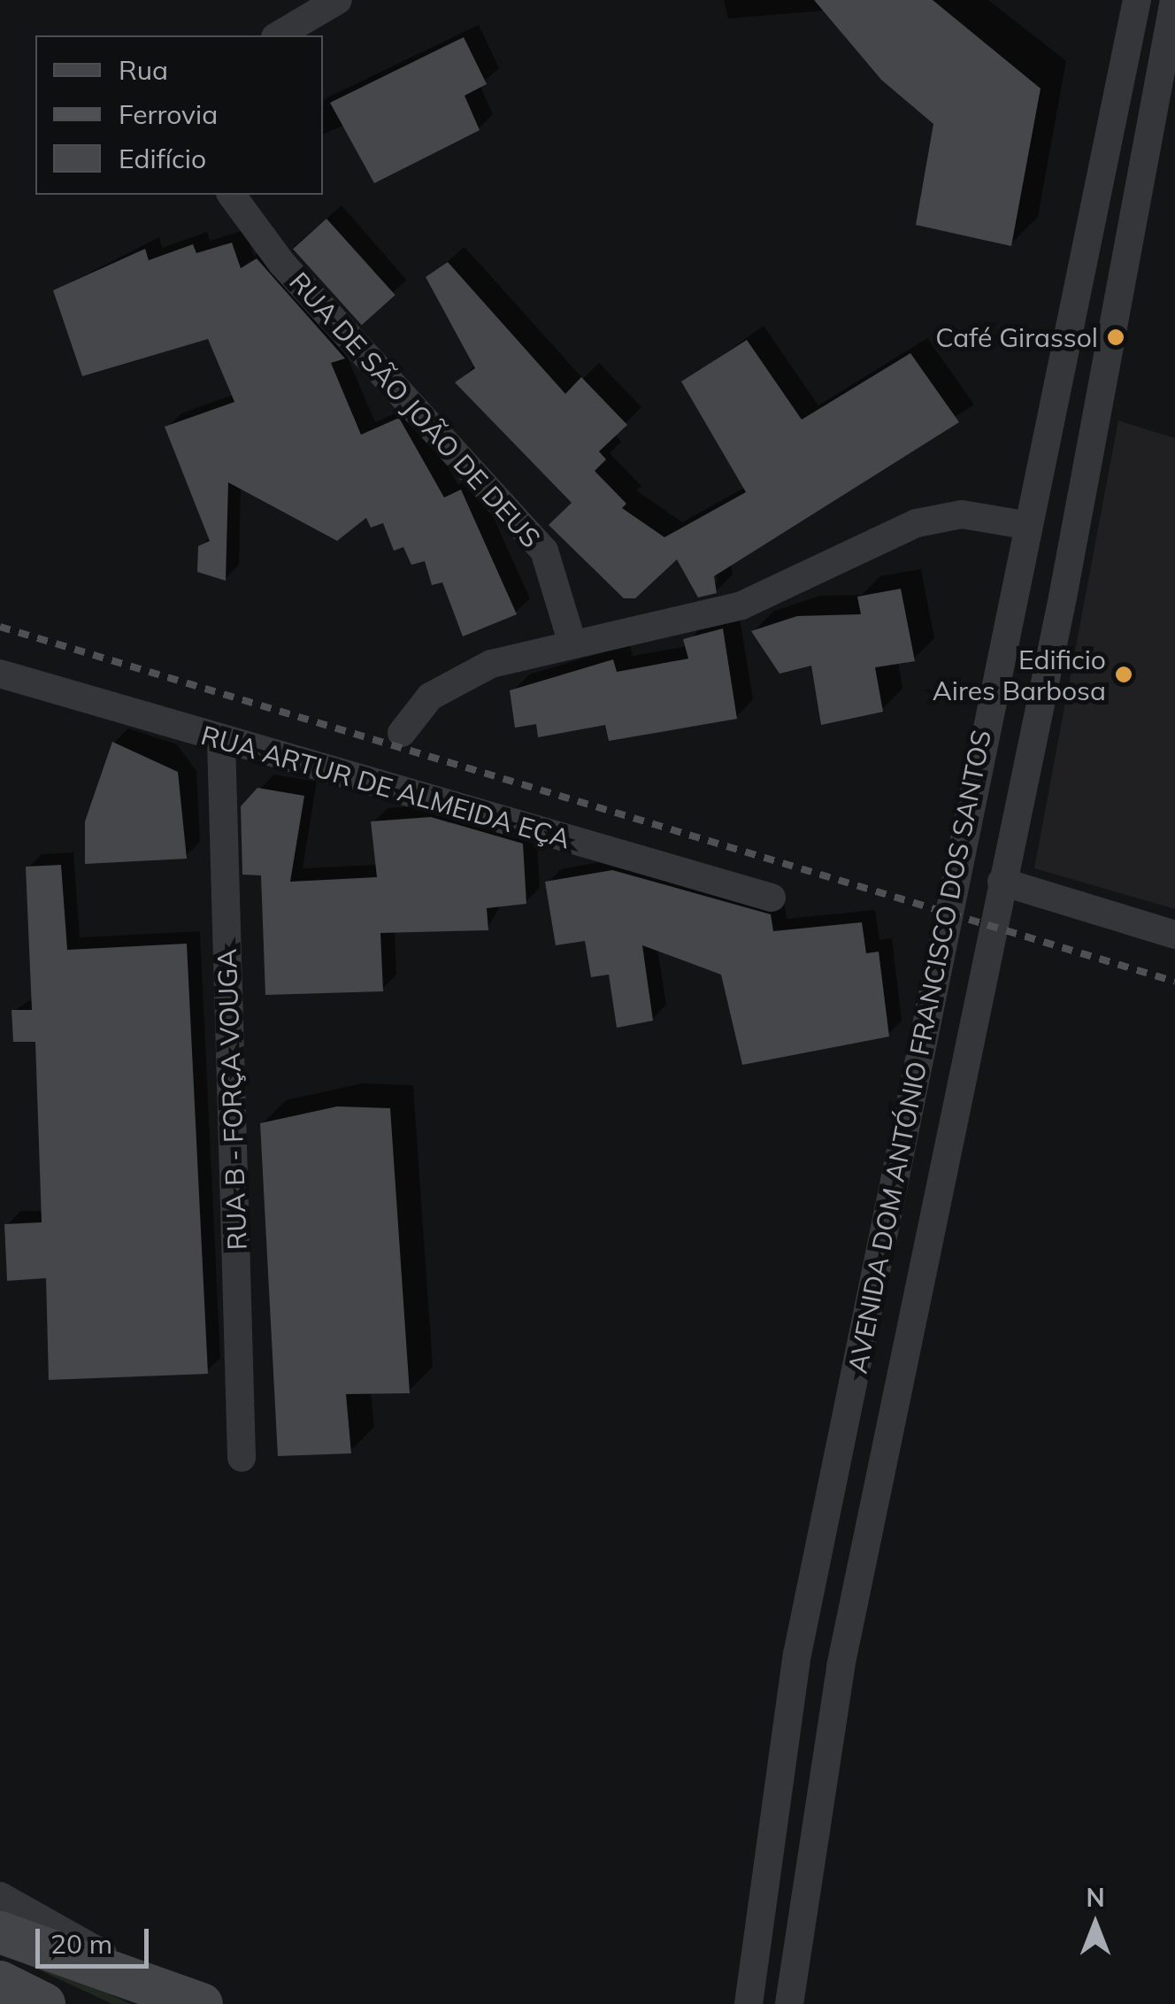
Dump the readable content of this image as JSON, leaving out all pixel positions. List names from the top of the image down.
{
  "streets": {
    "street": [
      "RUA DE SÃO JOÃO DE DEUS",
      "RUA ARTUR DE ALMEIDA EÇA",
      "AVENIDA DOM ANTÓNIO FRANCISCO DOS SANTOS",
      "RUA B - FORÇA VOUGA"
    ]
  },
  "crossings": [
    ["RUA ARTUR DE ALMEIDA EÇA", "RUA B - FORÇA VOUGA"]
  ],
  "places": ["Café Girassol", "Edificio Aires Barbosa"],
  "legend": ["Rua", "Ferrovia", "Edifício"],
  "scale_bar": "20 m",
  "north": "top"
}
